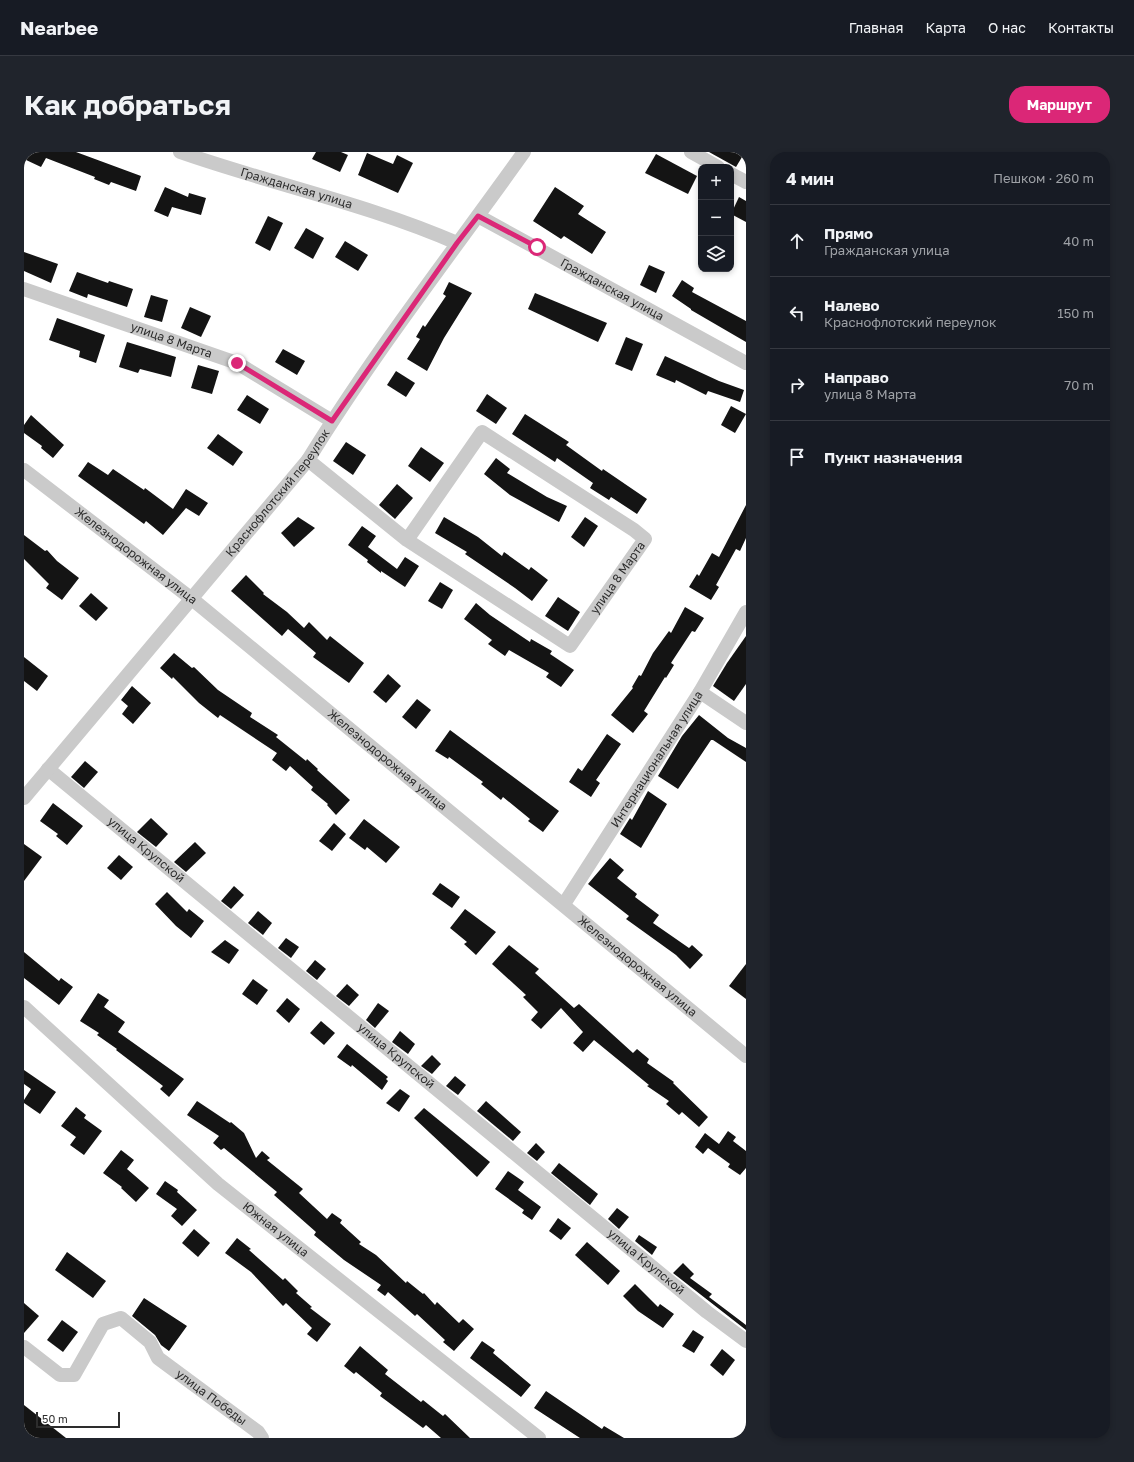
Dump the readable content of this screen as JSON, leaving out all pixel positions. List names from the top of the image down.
{
  "streets": {
    "street": [
      "Гражданская улица",
      "улица 8 Марта",
      "Краснофлотский переулок",
      "Железнодорожная улица",
      "Интернациональная улица",
      "улица Крупской",
      "Южная улица",
      "улица Победы"
    ]
  },
  "crossings": [
    ["Гражданская улица", "Краснофлотский переулок"],
    ["улица 8 Марта", "Краснофлотский переулок"],
    ["Краснофлотский переулок", "Железнодорожная улица"],
    ["Краснофлотский переулок", "улица Крупской"],
    ["Железнодорожная улица", "Интернациональная улица"]
  ],
  "scale_bar": "50 m",
  "page": {
    "header": "Nearbee",
    "nav": [
      "Главная",
      "Карта",
      "О нас",
      "Контакты"
    ],
    "buttons": "Маршрут",
    "title": "Как добраться",
    "heading": ["4 мин", "Пешком · 260 m"],
    "map_buttons": ["+", "−"],
    "list": [
      ["Прямо", "Гражданская улица", "40 m"],
      ["Налево", "Краснофлотский переулок", "150 m"],
      ["Направо", "улица 8 Марта", "70 m"],
      "Пункт назначения"
    ],
    "scale": "50 m"
  }
}
